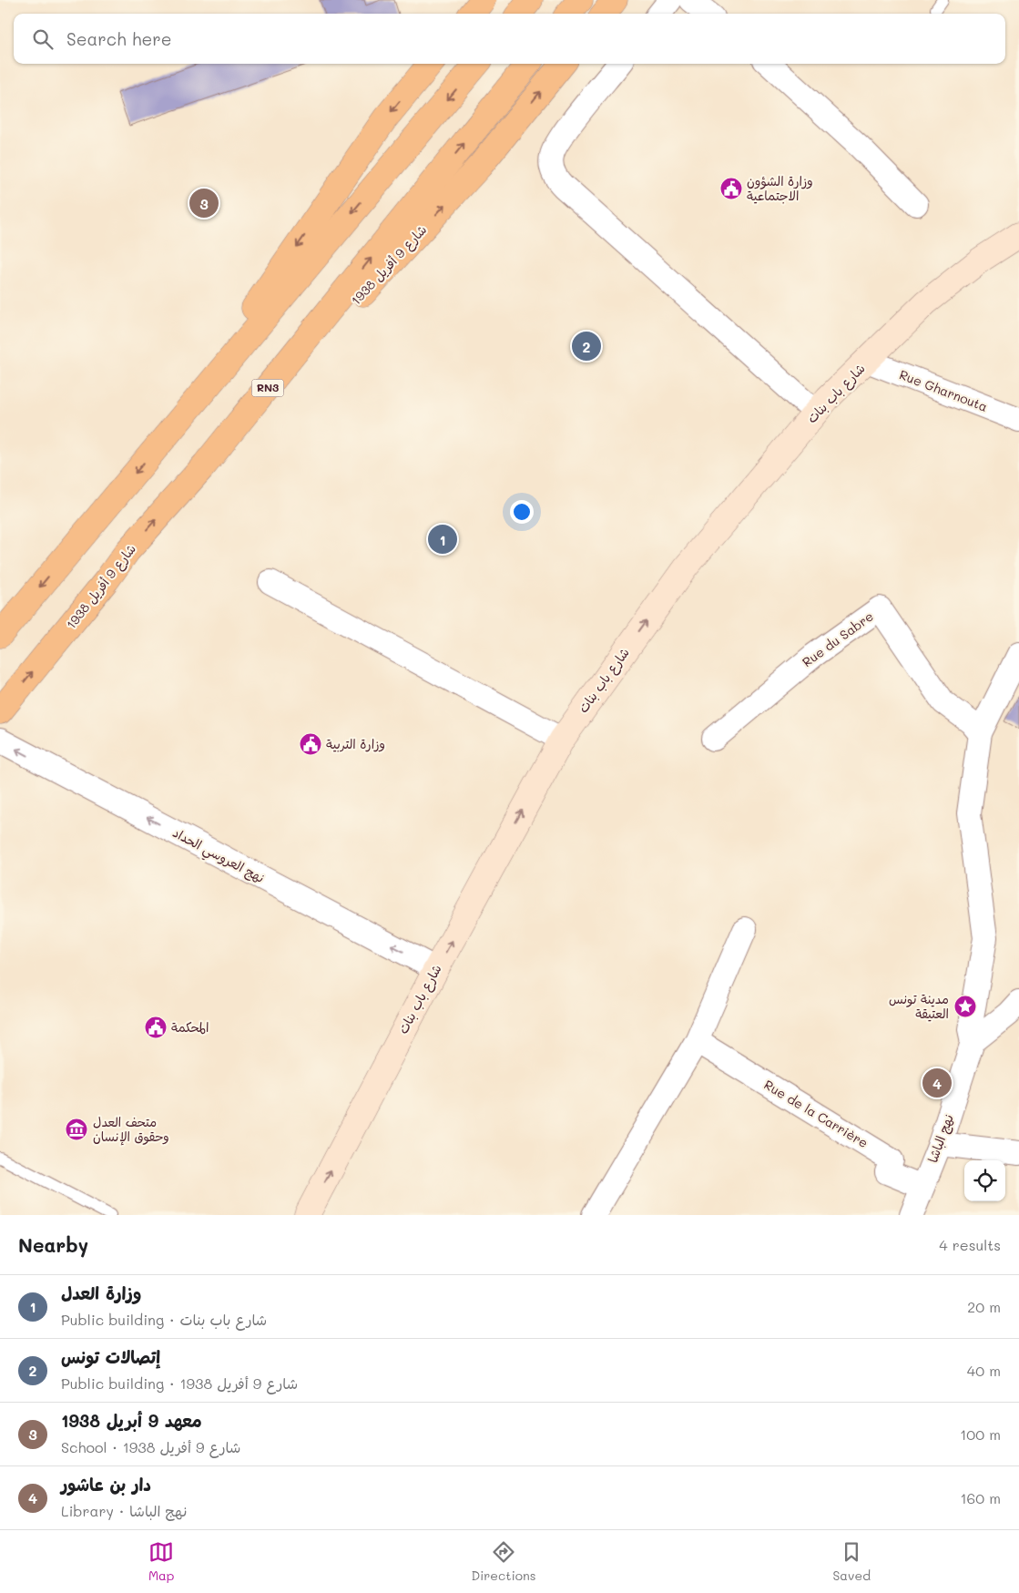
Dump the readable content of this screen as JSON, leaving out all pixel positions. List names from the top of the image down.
{
  "streets": {
    "main road": ["شارع 9 أفريل 1938", "RN3", "شارع باب بنات"],
    "street": [
      "Rue Gharnouta",
      "Rue du Sabre",
      "نهج العروسي الحداد",
      "Rue de la Carrière",
      "نهج الباشا"
    ]
  },
  "crossings": [
    ["Rue Gharnouta", "شارع باب بنات"],
    ["شارع باب بنات", "نهج العروسي الحداد"],
    ["Rue de la Carrière", "نهج الباشا"]
  ],
  "one_way": ["شارع باب بنات", "نهج العروسي الحداد"],
  "places": {
    "public building": ["وزارة الشؤون الاجتماعية", "وزارة التربية", "المحكمة"],
    "place": ["مدينة تونس العتيقة"],
    "museum": ["متحف العدل وحقوق الإنسان"]
  },
  "page": {
    "search": "Search here",
    "pins": [
      "3",
      "2",
      "1",
      "4"
    ],
    "heading": ["Nearby", "4 results"],
    "list": [
      {
        "mark": "1",
        "name": "وزارة العدل",
        "note": "Public building · شارع باب بنات",
        "value": "20 m"
      },
      {
        "mark": "2",
        "name": "إتصالات تونس",
        "note": "Public building · شارع 9 أفريل 1938",
        "value": "40 m"
      },
      {
        "mark": "3",
        "name": "معهد 9 أبريل 1938",
        "note": "School · شارع 9 أفريل 1938",
        "value": "100 m"
      },
      {
        "mark": "4",
        "name": "دار بن عاشور",
        "note": "Library · نهج الباشا",
        "value": "160 m"
      }
    ],
    "nav": ["Map", "Directions", "Saved"]
  }
}
